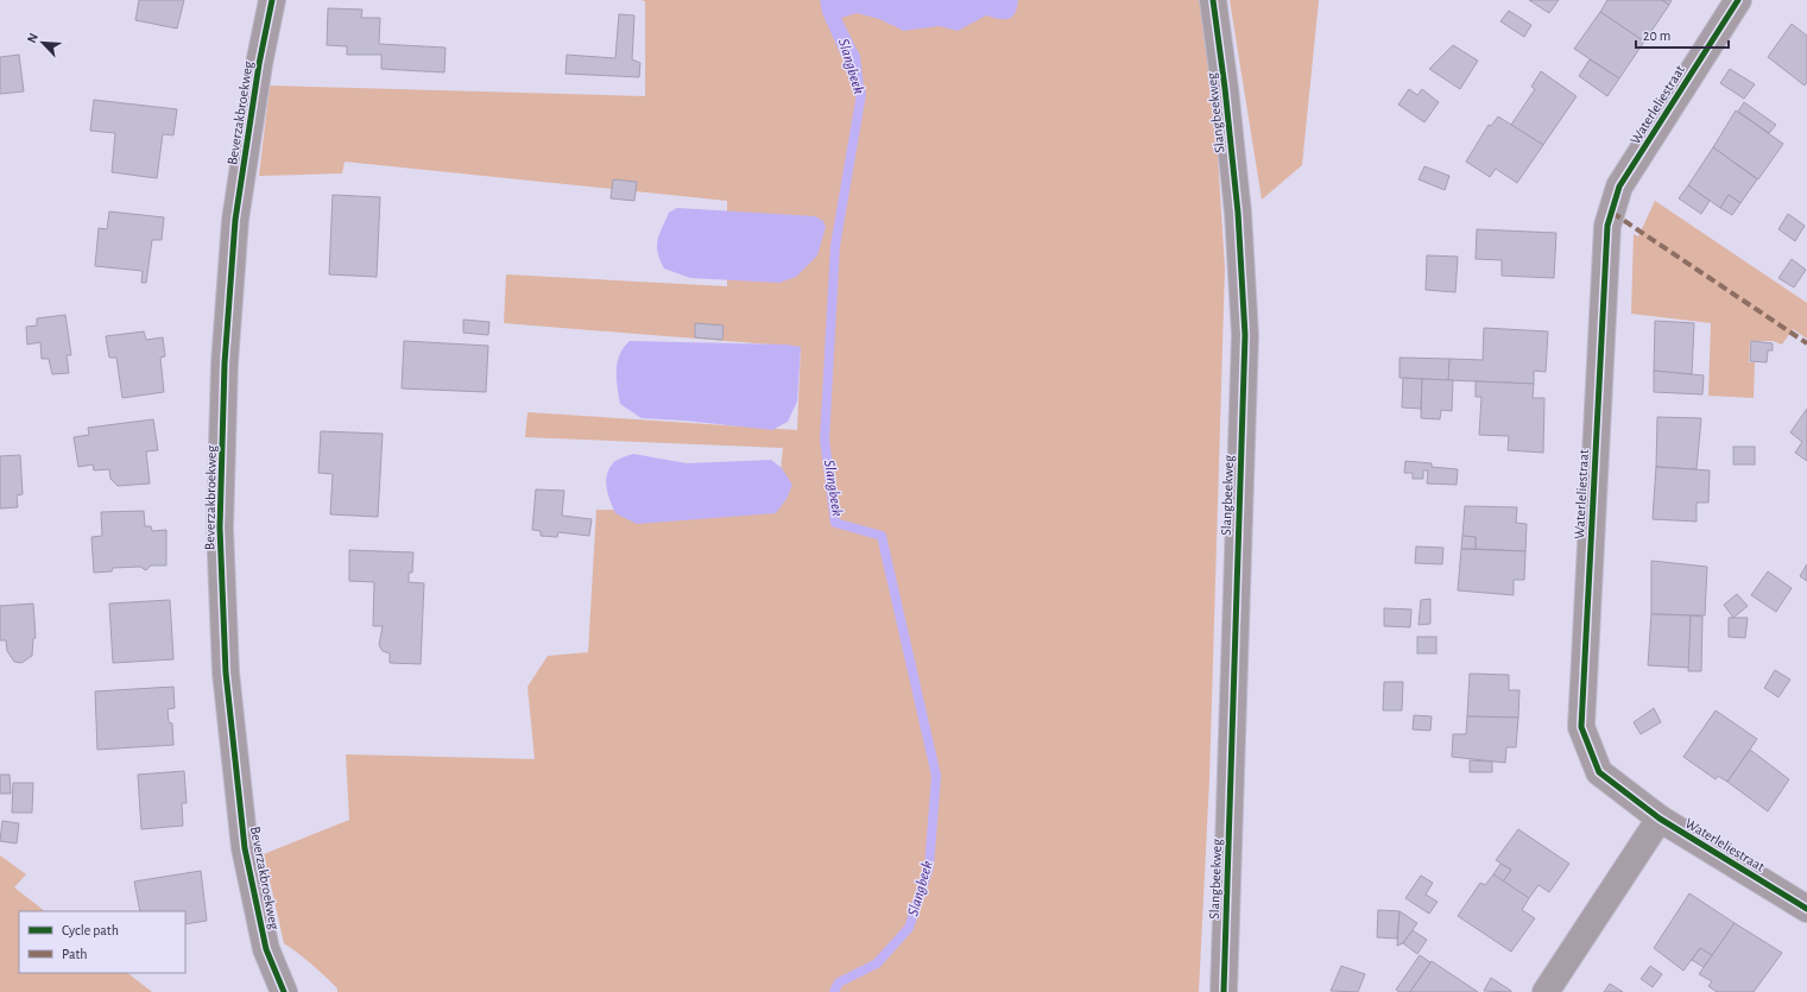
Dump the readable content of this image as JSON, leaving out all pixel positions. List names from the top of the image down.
{
  "streets": {
    "street": ["Waterleliestraat", "Beverzakbroekweg", "Slangbeekweg"]
  },
  "water": ["Slangbeek"],
  "legend": ["Cycle path", "Path"],
  "scale_bar": "20 m",
  "north": "top left"
}
